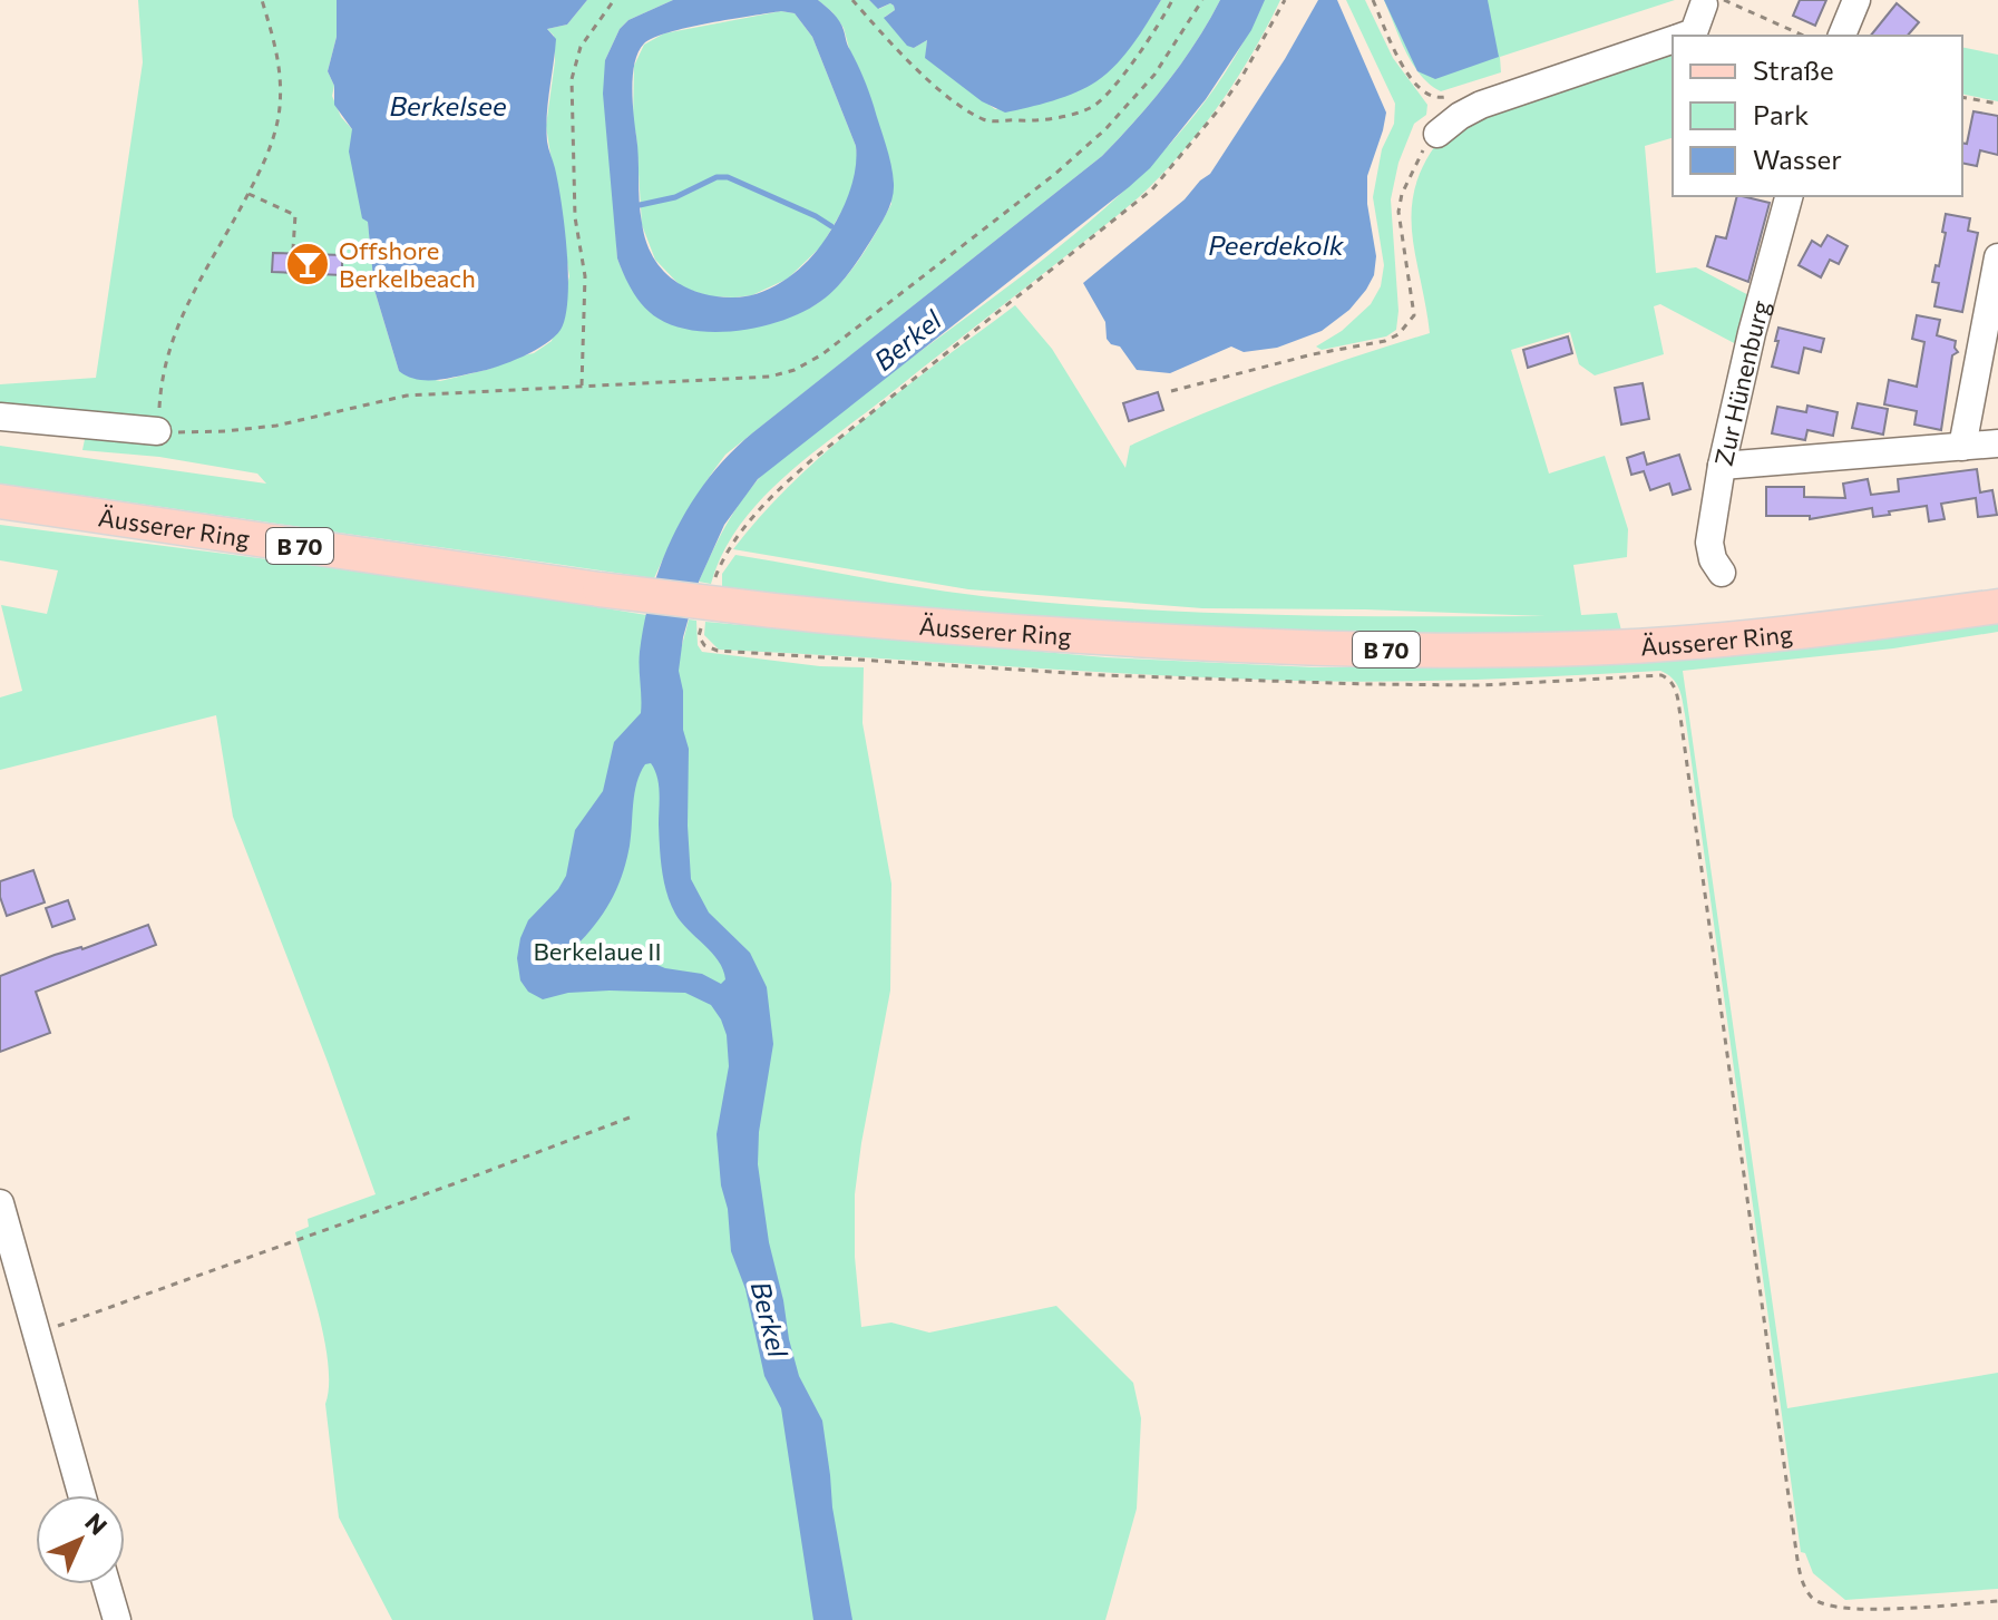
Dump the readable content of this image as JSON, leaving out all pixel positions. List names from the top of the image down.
{
  "streets": {
    "main road": ["Äusserer Ring", "B 70"],
    "street": ["Zur Hünenburg"]
  },
  "water": ["Berkelsee", "Peerdekolk", "Berkel"],
  "parks": ["Berkelaue II"],
  "places": {
    "bar": ["Offshore Berkelbeach"]
  },
  "legend": ["Straße", "Park", "Wasser"],
  "north": "top right"
}
